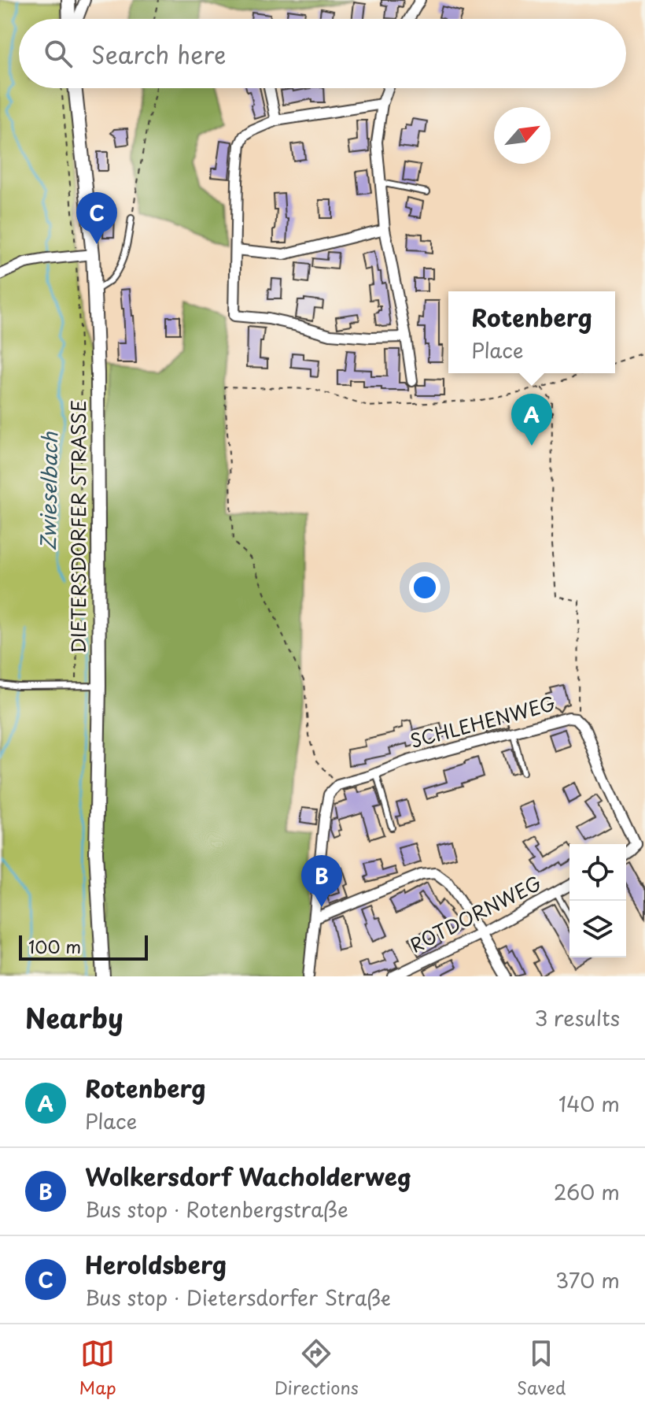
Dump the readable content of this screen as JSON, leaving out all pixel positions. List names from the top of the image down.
{
  "streets": {
    "street": ["DIETERSDORFER STRASSE", "SCHLEHENWEG", "ROTDORNWEG"]
  },
  "water": ["Zwieselbach"],
  "scale_bar": "100 m",
  "north": "top right",
  "page": {
    "search": "Search here",
    "pins": ["C", "A", "B"],
    "popup": ["Rotenberg", "Place"],
    "scale": "100 m",
    "heading": ["Nearby", "3 results"],
    "list": [
      {
        "mark": "A",
        "name": "Rotenberg",
        "note": "Place",
        "value": "140 m"
      },
      {
        "mark": "B",
        "name": "Wolkersdorf Wacholderweg",
        "note": "Bus stop · Rotenbergstraße",
        "value": "260 m"
      },
      {
        "mark": "C",
        "name": "Heroldsberg",
        "note": "Bus stop · Dietersdorfer Straße",
        "value": "370 m"
      }
    ],
    "nav": ["Map", "Directions", "Saved"]
  }
}
